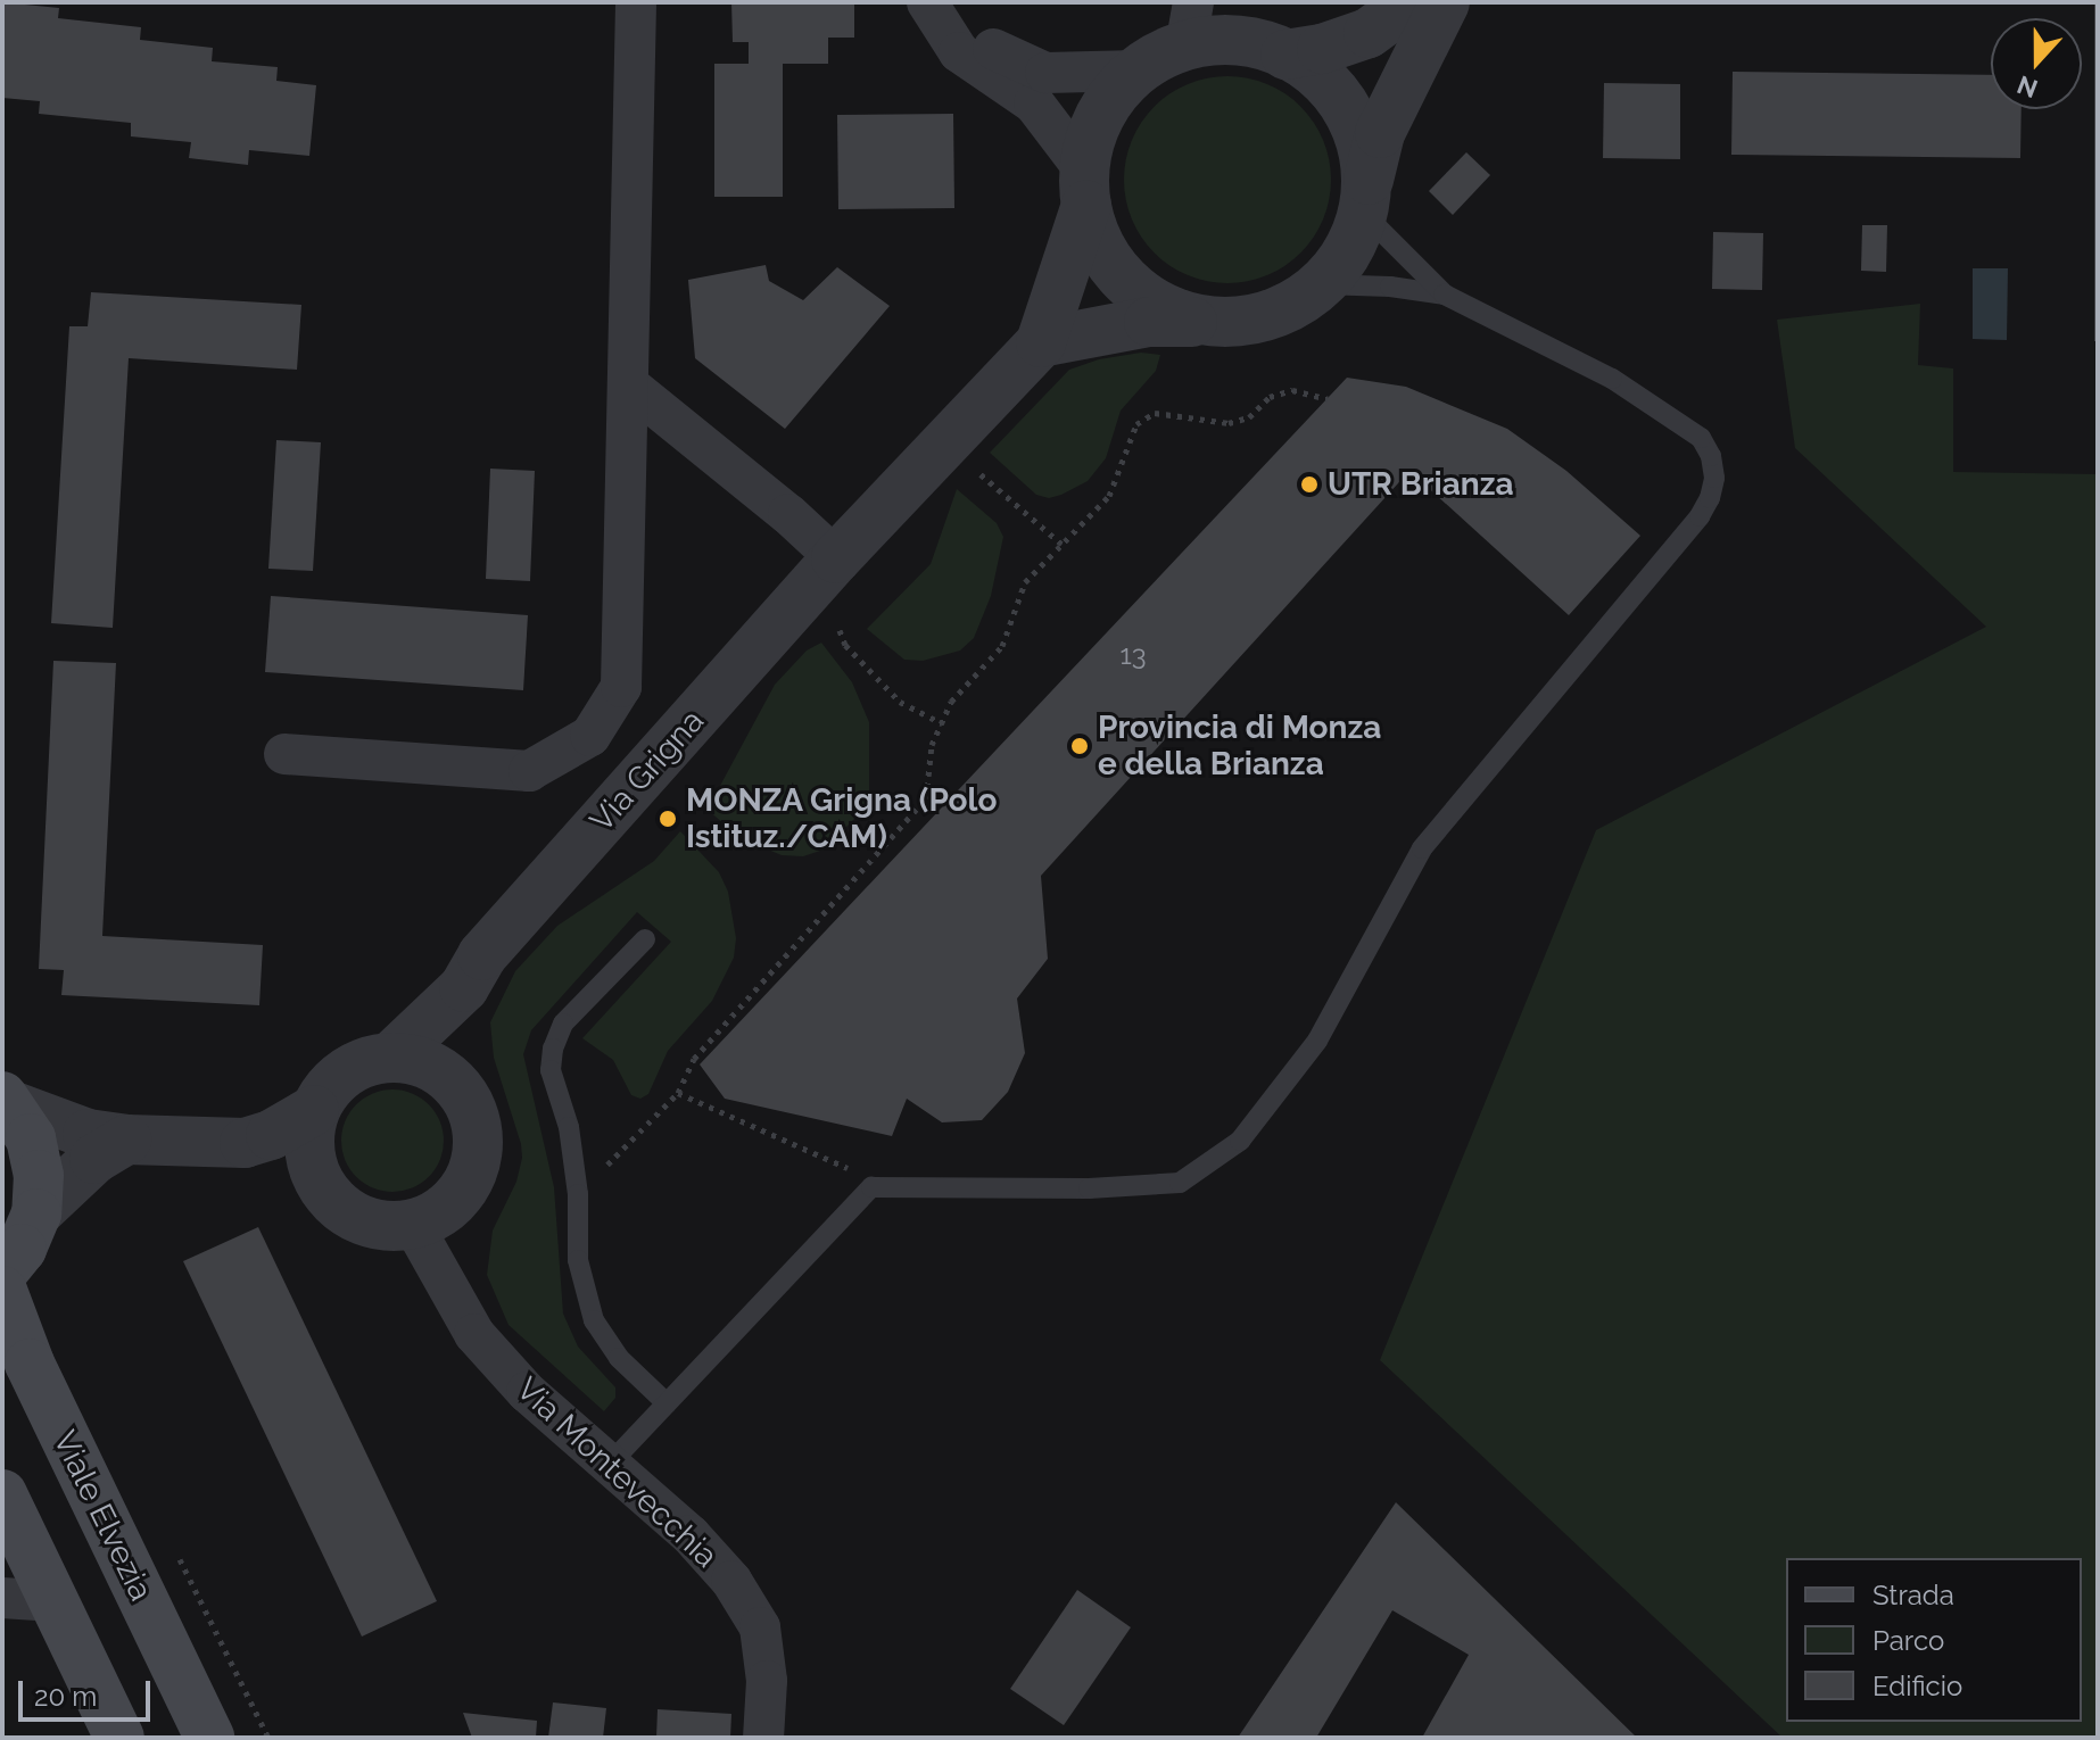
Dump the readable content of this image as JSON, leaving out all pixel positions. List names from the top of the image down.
{
  "streets": {
    "main road": ["Viale Elvezia"],
    "street": ["Via Grigna", "Via Montevecchia"]
  },
  "crossings": [
    ["Via Grigna", "Via Montevecchia"]
  ],
  "places": ["UTR Brianza", "Provincia di Monza e della Brianza", "MONZA Grigna (Polo Istituz./CAM)"],
  "house_numbers": ["13"],
  "legend": ["Strada", "Parco", "Edificio"],
  "scale_bar": "20 m",
  "north": "bottom"
}
